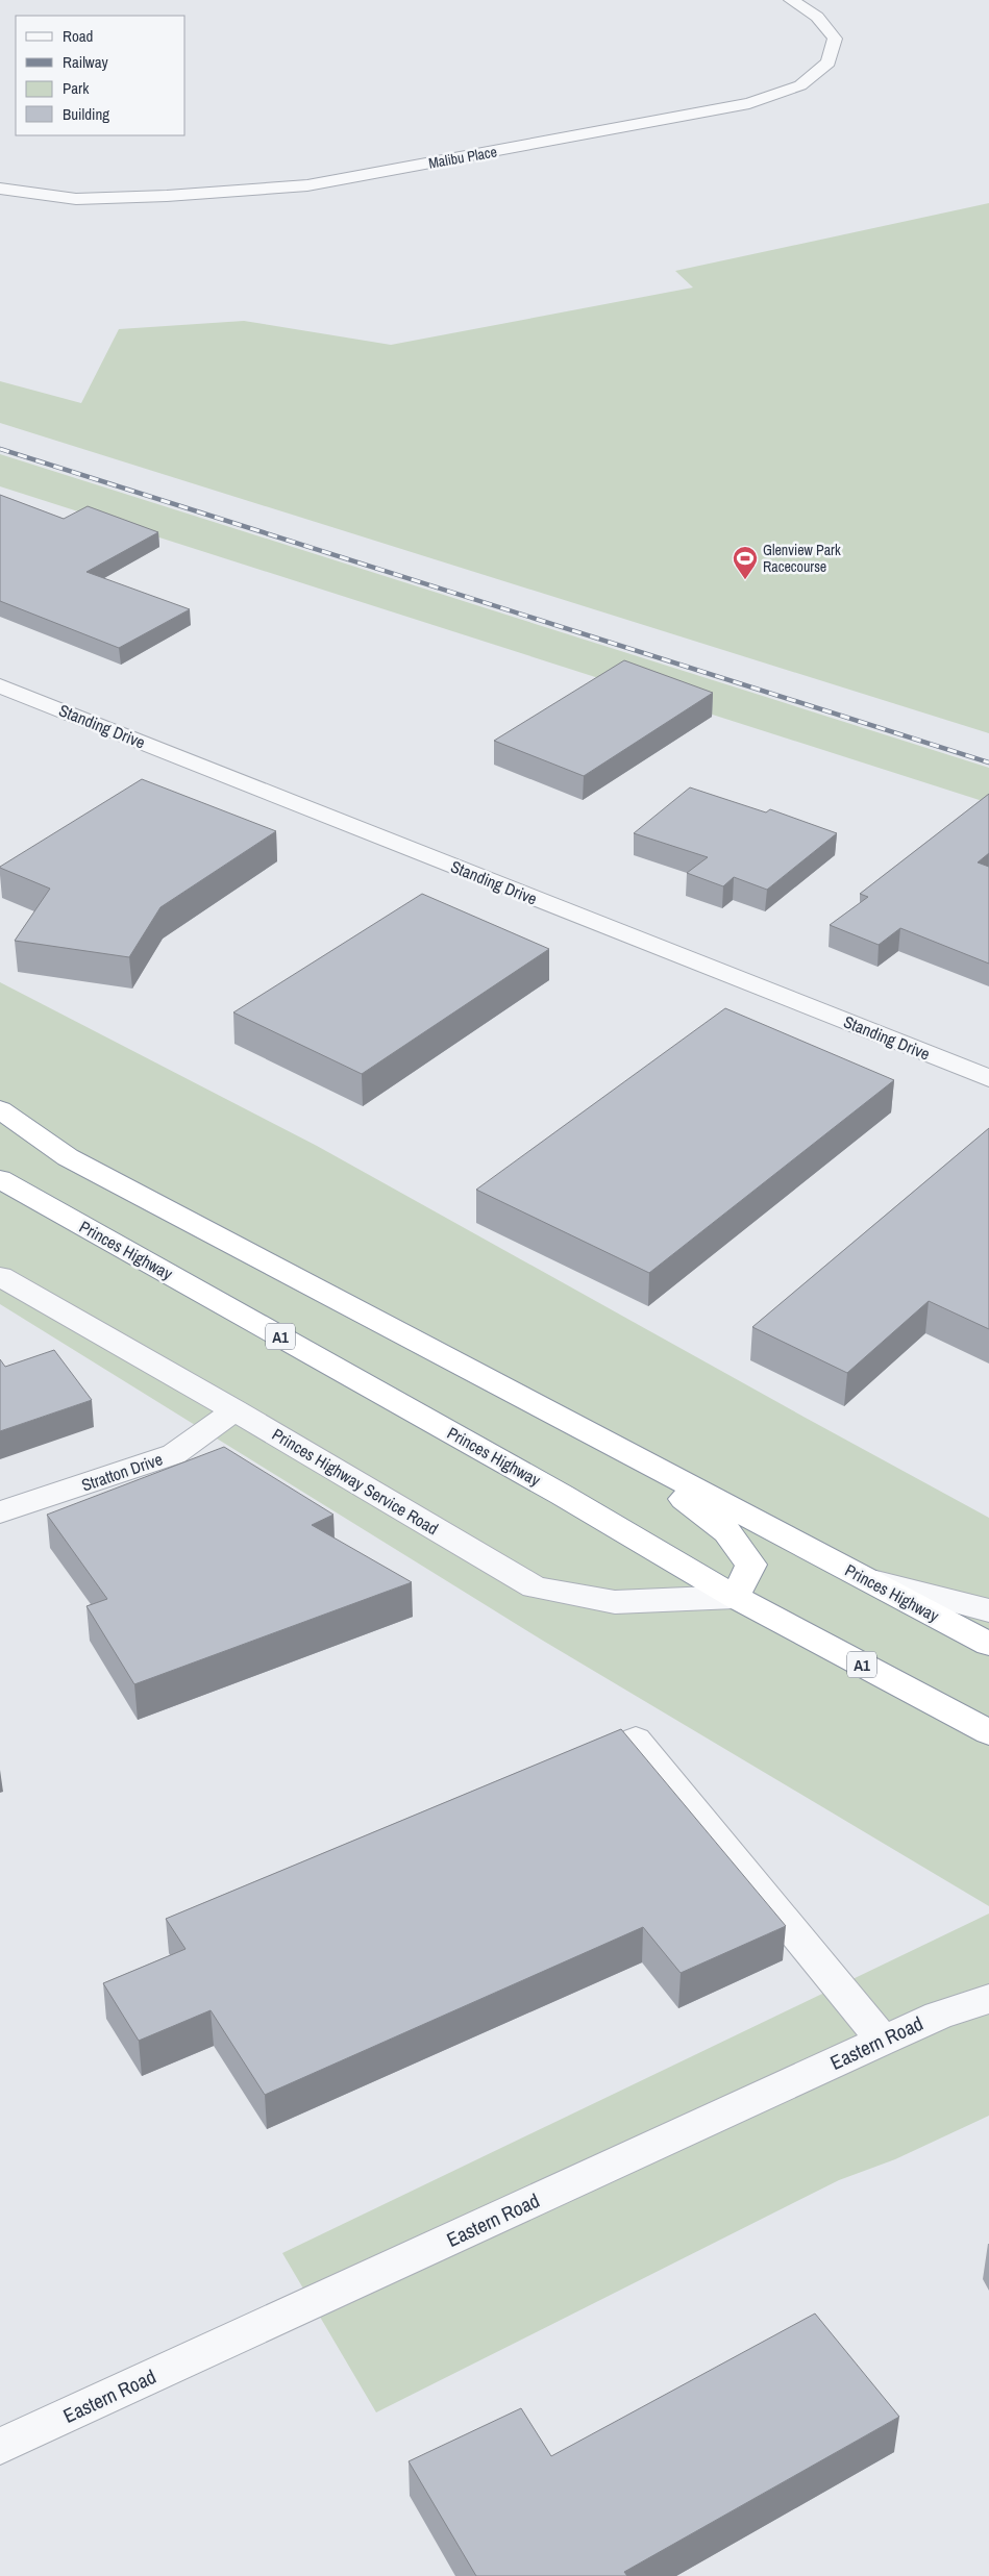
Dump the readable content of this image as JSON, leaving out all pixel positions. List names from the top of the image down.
{
  "streets": {
    "highway": ["Princes Highway", "A1"],
    "street": [
      "Malibu Place",
      "Standing Drive",
      "Stratton Drive",
      "Princes Highway Service Road",
      "Eastern Road"
    ]
  },
  "crossings": [
    ["Princes Highway", "Princes Highway Service Road"],
    ["Stratton Drive", "Princes Highway Service Road"]
  ],
  "places": {
    "sports": ["Glenview Park Racecourse"]
  },
  "legend": [
    "Road",
    "Railway",
    "Park",
    "Building"
  ]
}
